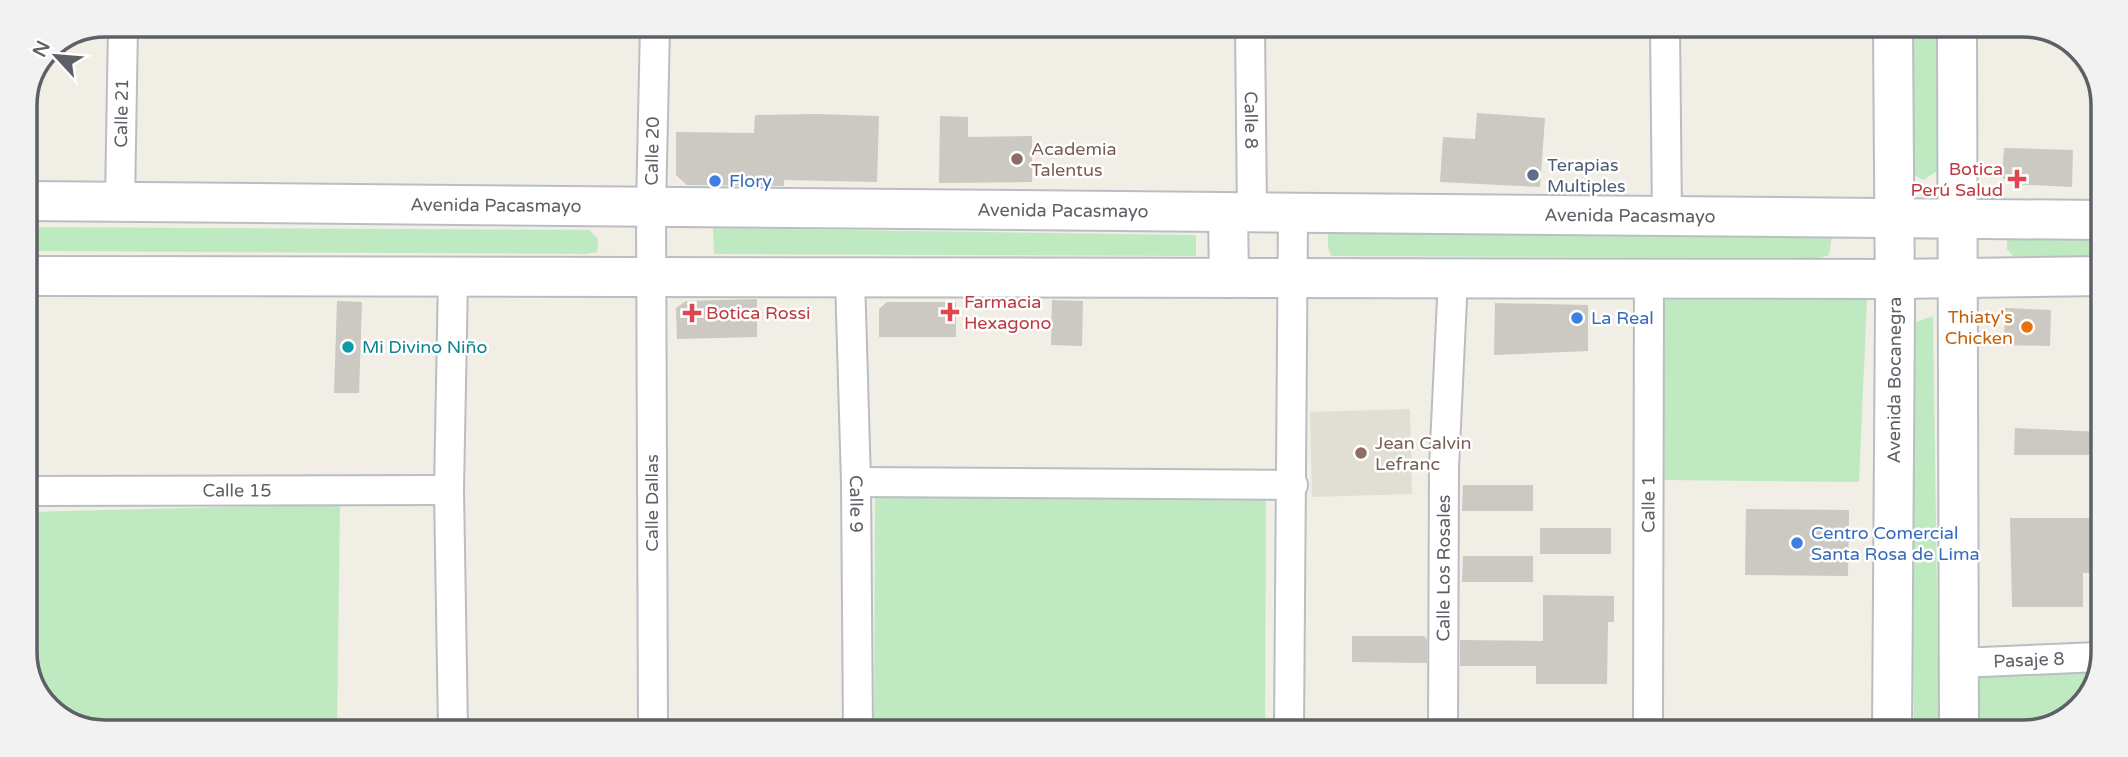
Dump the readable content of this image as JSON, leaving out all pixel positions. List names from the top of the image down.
{
  "streets": {
    "main road": ["Avenida Pacasmayo", "Avenida Bocanegra"],
    "street": [
      "Calle 21",
      "Calle 8",
      "Calle 20",
      "Calle 15",
      "Calle Dallas",
      "Calle 9",
      "Calle 1",
      "Calle Los Rosales",
      "Pasaje 8"
    ]
  },
  "crossings": [
    ["Calle 21", "Avenida Pacasmayo"],
    ["Calle 8", "Avenida Pacasmayo"],
    ["Calle 20", "Avenida Pacasmayo"],
    ["Calle 20", "Calle Dallas"],
    ["Avenida Pacasmayo", "Avenida Bocanegra"]
  ],
  "places": {
    "other": [
      "Academia Talentus",
      "Terapias Multiples",
      "Flory",
      "La Real",
      "Thiaty's Chicken",
      "Mi Divino Niño",
      "Jean Calvin Lefranc",
      "Centro Comercial Santa Rosa de Lima"
    ],
    "health": ["Botica Perú Salud", "Farmacia Hexagono", "Botica Rossi"]
  },
  "north": "top left"
}
